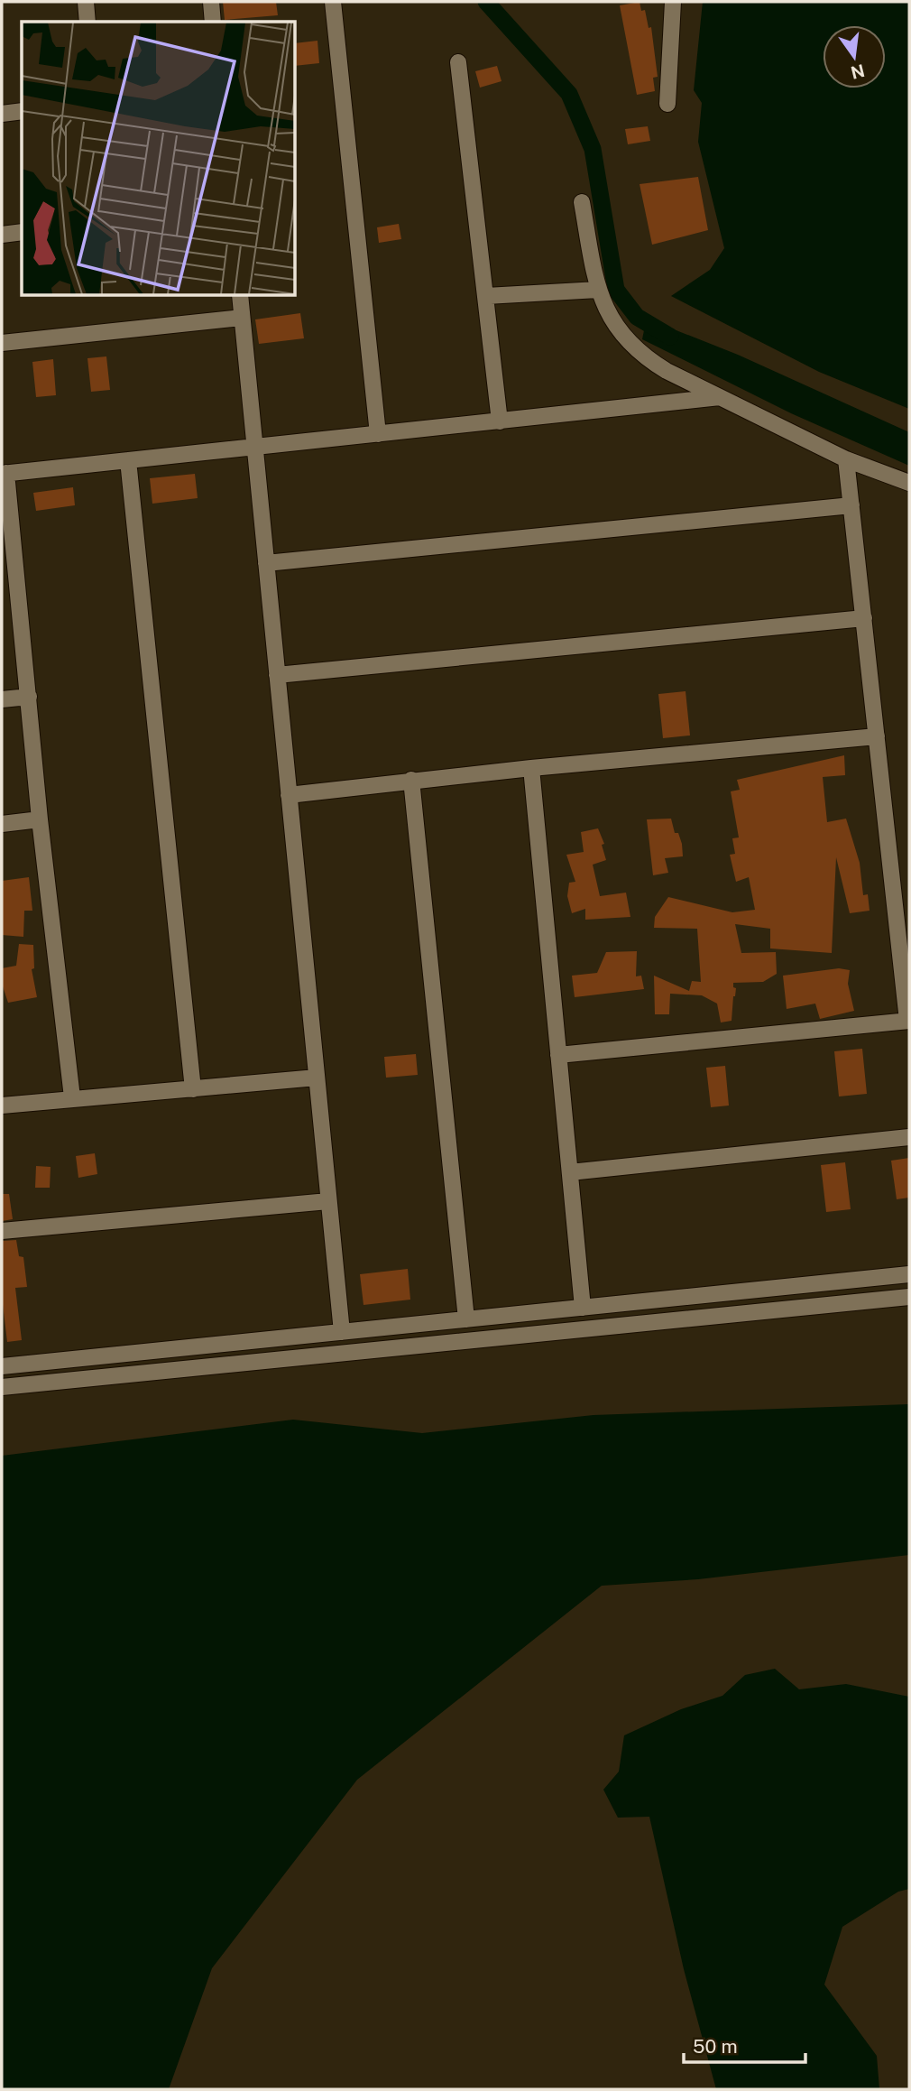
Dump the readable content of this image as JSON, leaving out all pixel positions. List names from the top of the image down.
{
  "scale_bar": "50 m",
  "north": "bottom"
}
